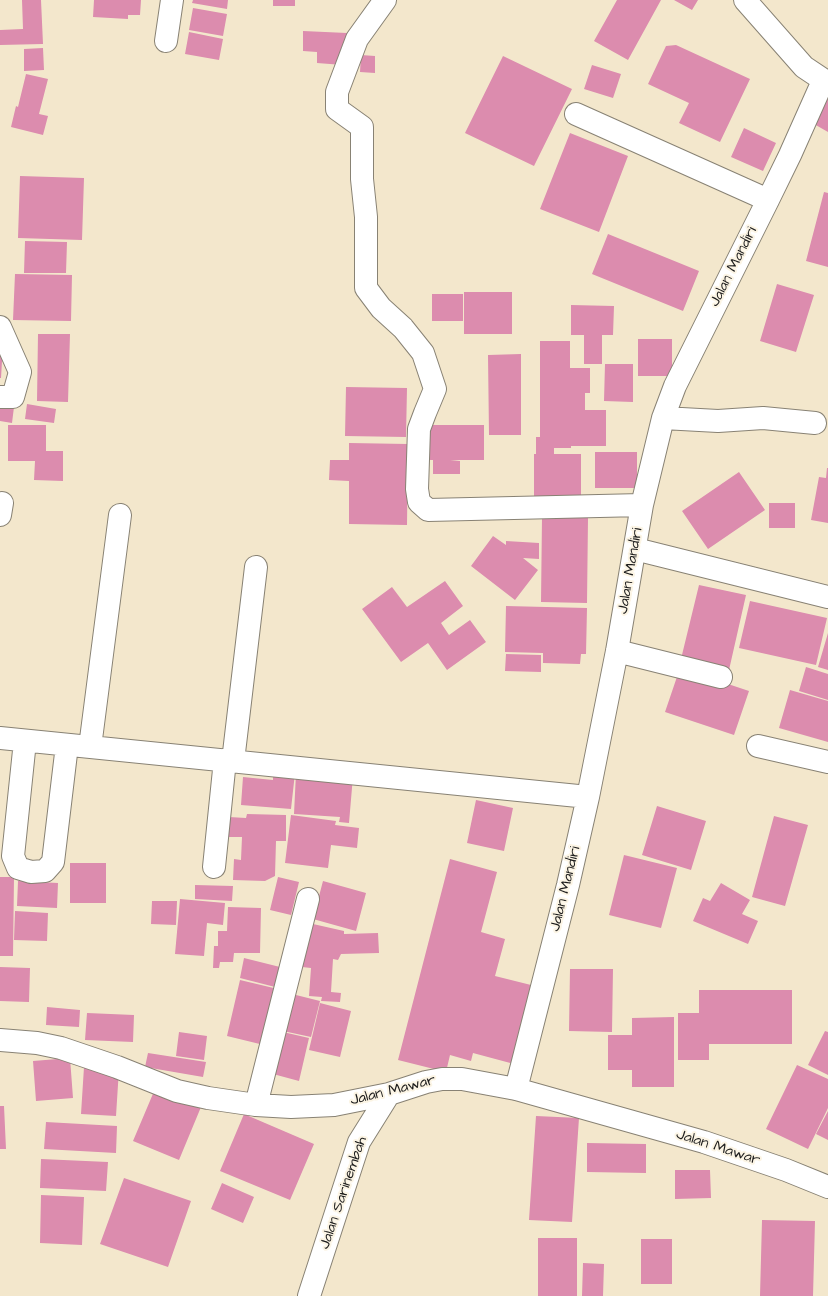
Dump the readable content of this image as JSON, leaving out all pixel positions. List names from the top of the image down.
{
  "streets": {
    "street": ["Jalan Mandiri", "Jalan Mawar", "Jalan Sarinembah"]
  },
  "crossings": [
    ["Jalan Mandiri", "Jalan Mawar"],
    ["Jalan Mawar", "Jalan Sarinembah"]
  ]
}
